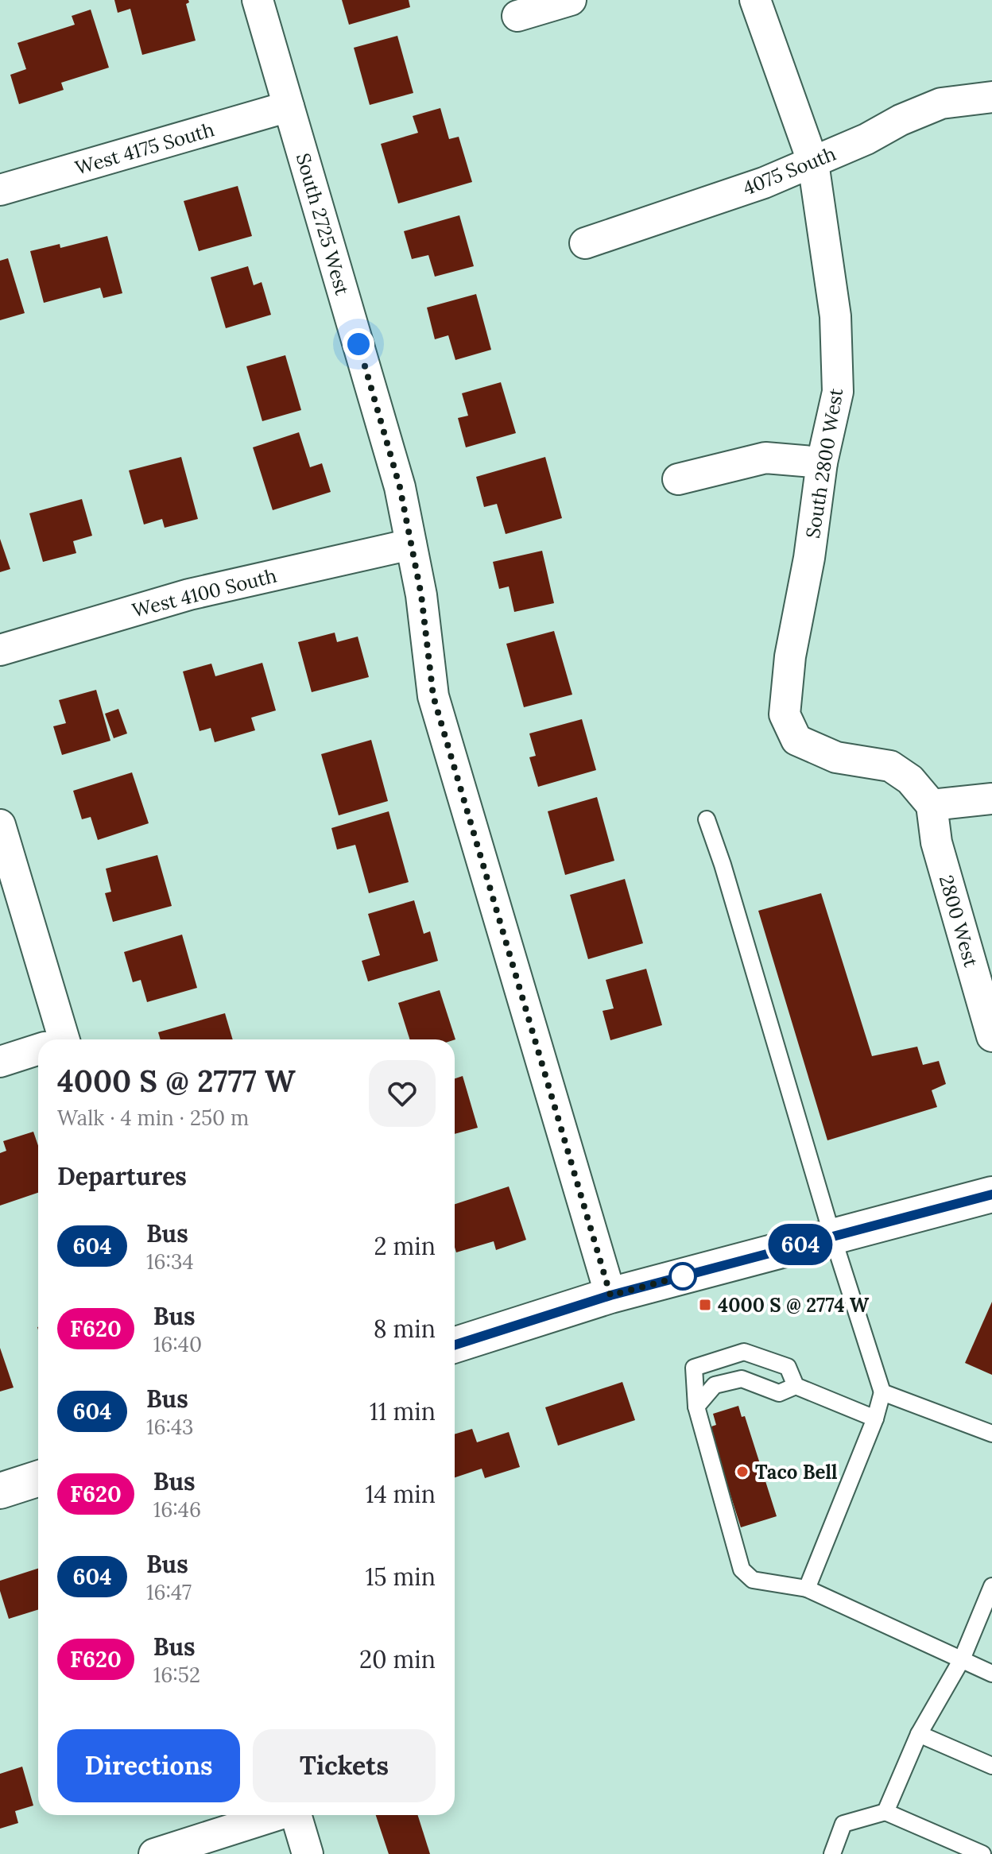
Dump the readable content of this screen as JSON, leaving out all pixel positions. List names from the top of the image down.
{
  "streets": {
    "street": [
      "West 4175 South",
      "4075 South",
      "South 2725 West",
      "South 2800 West",
      "West 4100 South",
      "2800 West"
    ]
  },
  "crossings": [
    ["West 4175 South", "South 2725 West"],
    ["4075 South", "South 2800 West"],
    ["South 2725 West", "West 4100 South"],
    ["South 2800 West", "2800 West"]
  ],
  "places": {
    "transit": ["4000 S @ 2774 W"],
    "other": ["Taco Bell"]
  },
  "lines": ["bus line 604"],
  "page": {
    "on_map": "604",
    "heading": [
      ["4000 S @ 2777 W", "Walk · 4 min · 250 m"],
      "Departures"
    ],
    "list": [
      {
        "mark": "604",
        "name": "Bus",
        "note": "16:34",
        "value": "2 min"
      },
      {
        "mark": "F620",
        "name": "Bus",
        "note": "16:40",
        "value": "8 min"
      },
      {
        "mark": "604",
        "name": "Bus",
        "note": "16:43",
        "value": "11 min"
      },
      {
        "mark": "F620",
        "name": "Bus",
        "note": "16:46",
        "value": "14 min"
      },
      {
        "mark": "604",
        "name": "Bus",
        "note": "16:47",
        "value": "15 min"
      },
      {
        "mark": "F620",
        "name": "Bus",
        "note": "16:52",
        "value": "20 min"
      }
    ],
    "buttons": ["Directions", "Tickets"]
  }
}
